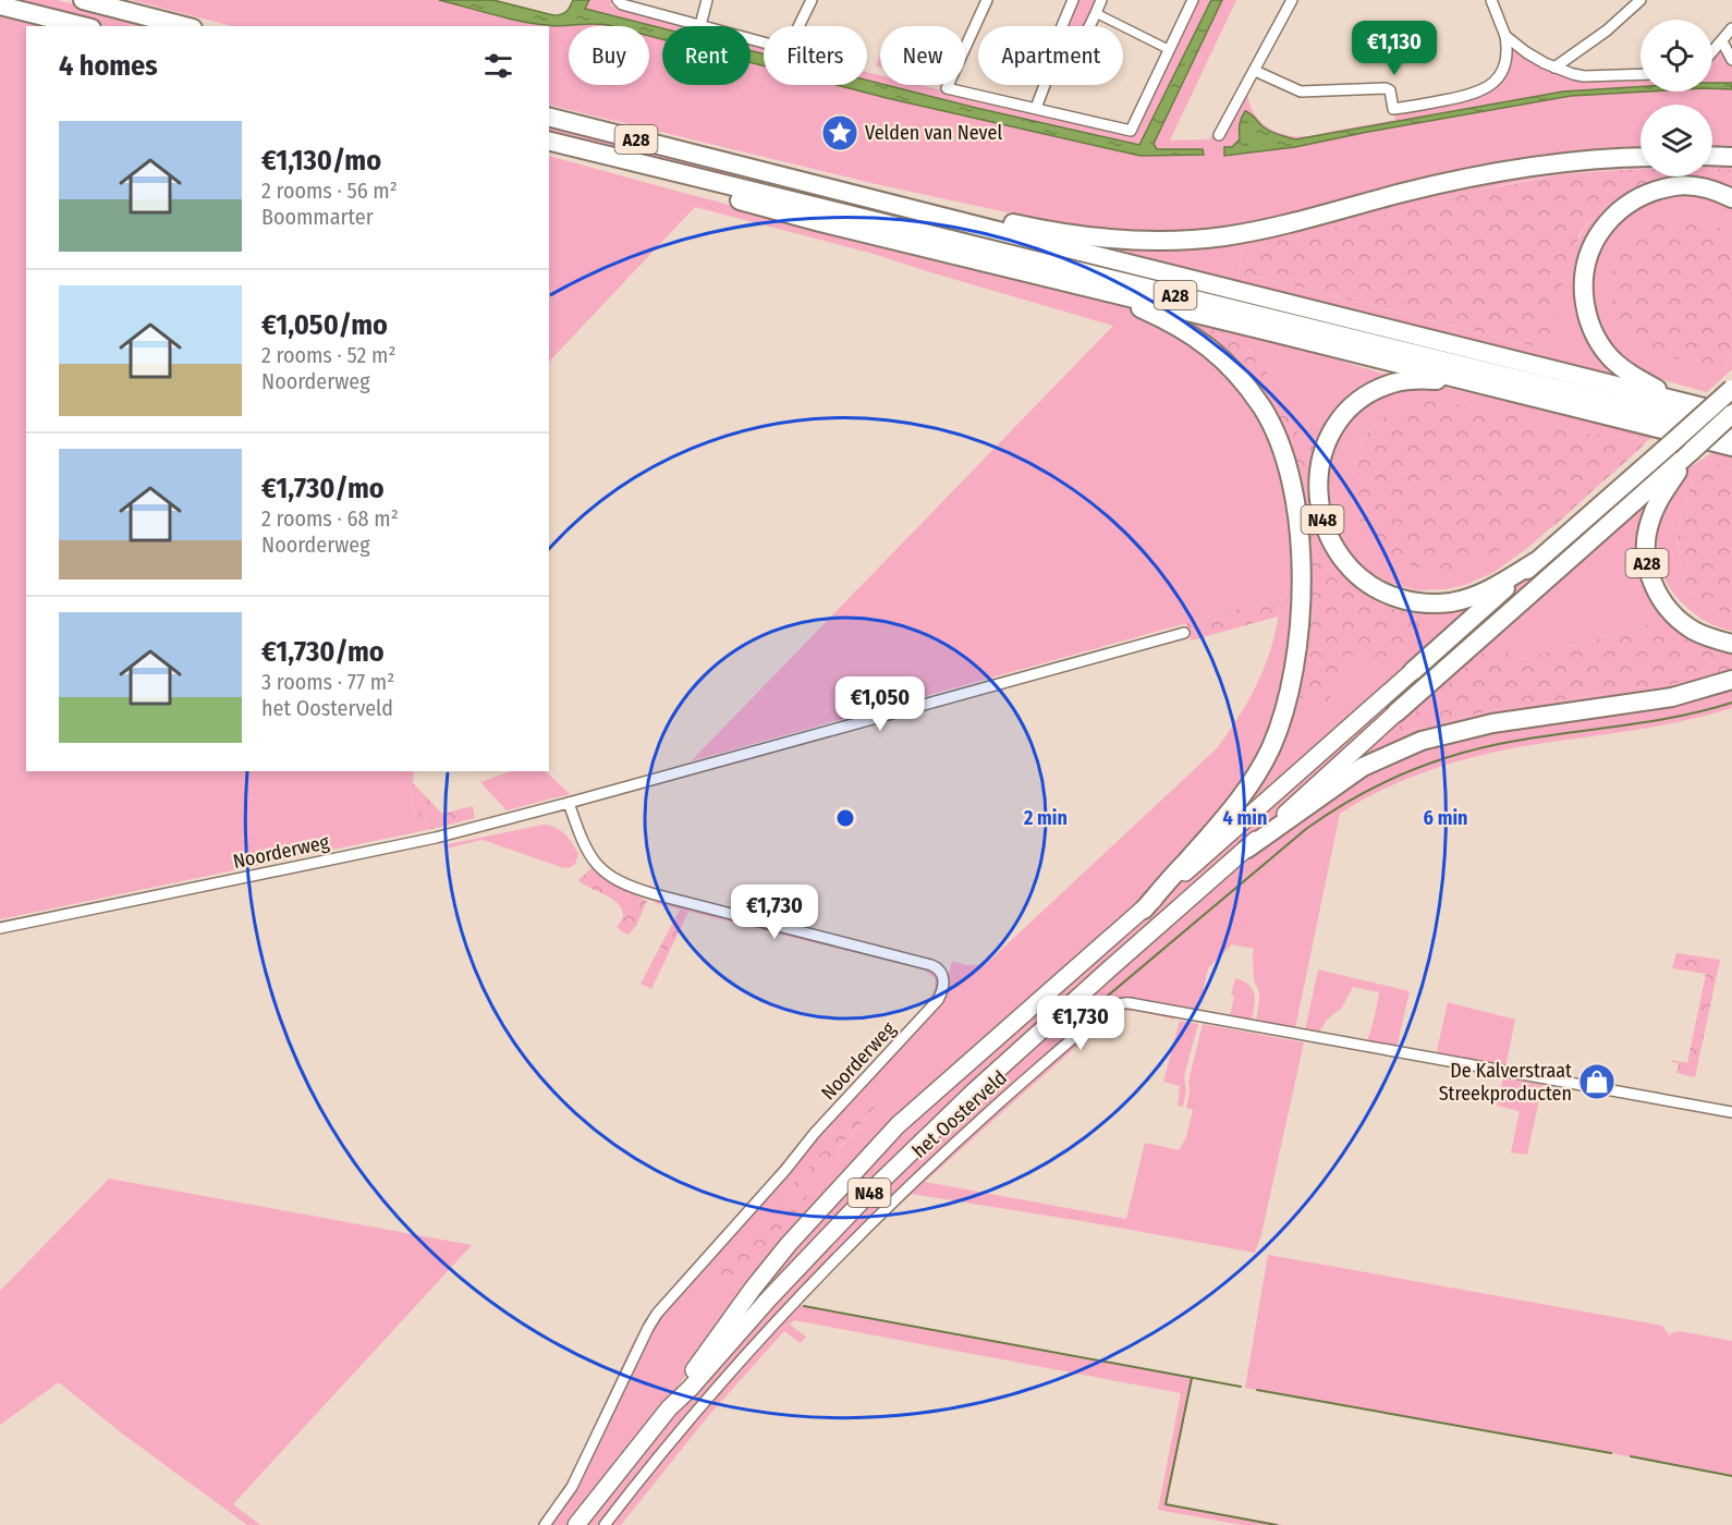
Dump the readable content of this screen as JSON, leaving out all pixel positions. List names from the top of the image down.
{
  "streets": {
    "highway": ["A28", "N48"],
    "street": ["Noorderweg", "het Oosterveld"]
  },
  "crossings": [
    ["A28", "N48"]
  ],
  "places": {
    "place": ["Velden van Nevel"],
    "shop": ["De Kalverstraat Streekproducten"]
  },
  "page": {
    "price": [
      "€1,130",
      "€1,050",
      "€1,730",
      "€1,730"
    ],
    "chip": [
      "Buy",
      "Rent",
      "Filters",
      "New",
      "Apartment"
    ],
    "heading": "4 homes",
    "list": [
      {
        "name": "€1,130/mo",
        "note": "2 rooms · 56 m² · Boommarter"
      },
      {
        "name": "€1,050/mo",
        "note": "2 rooms · 52 m² · Noorderweg"
      },
      {
        "name": "€1,730/mo",
        "note": "2 rooms · 68 m² · Noorderweg"
      },
      {
        "name": "€1,730/mo",
        "note": "3 rooms · 77 m² · het Oosterveld"
      }
    ]
  },
  "rings": ["2 min", "4 min", "6 min"]
}
